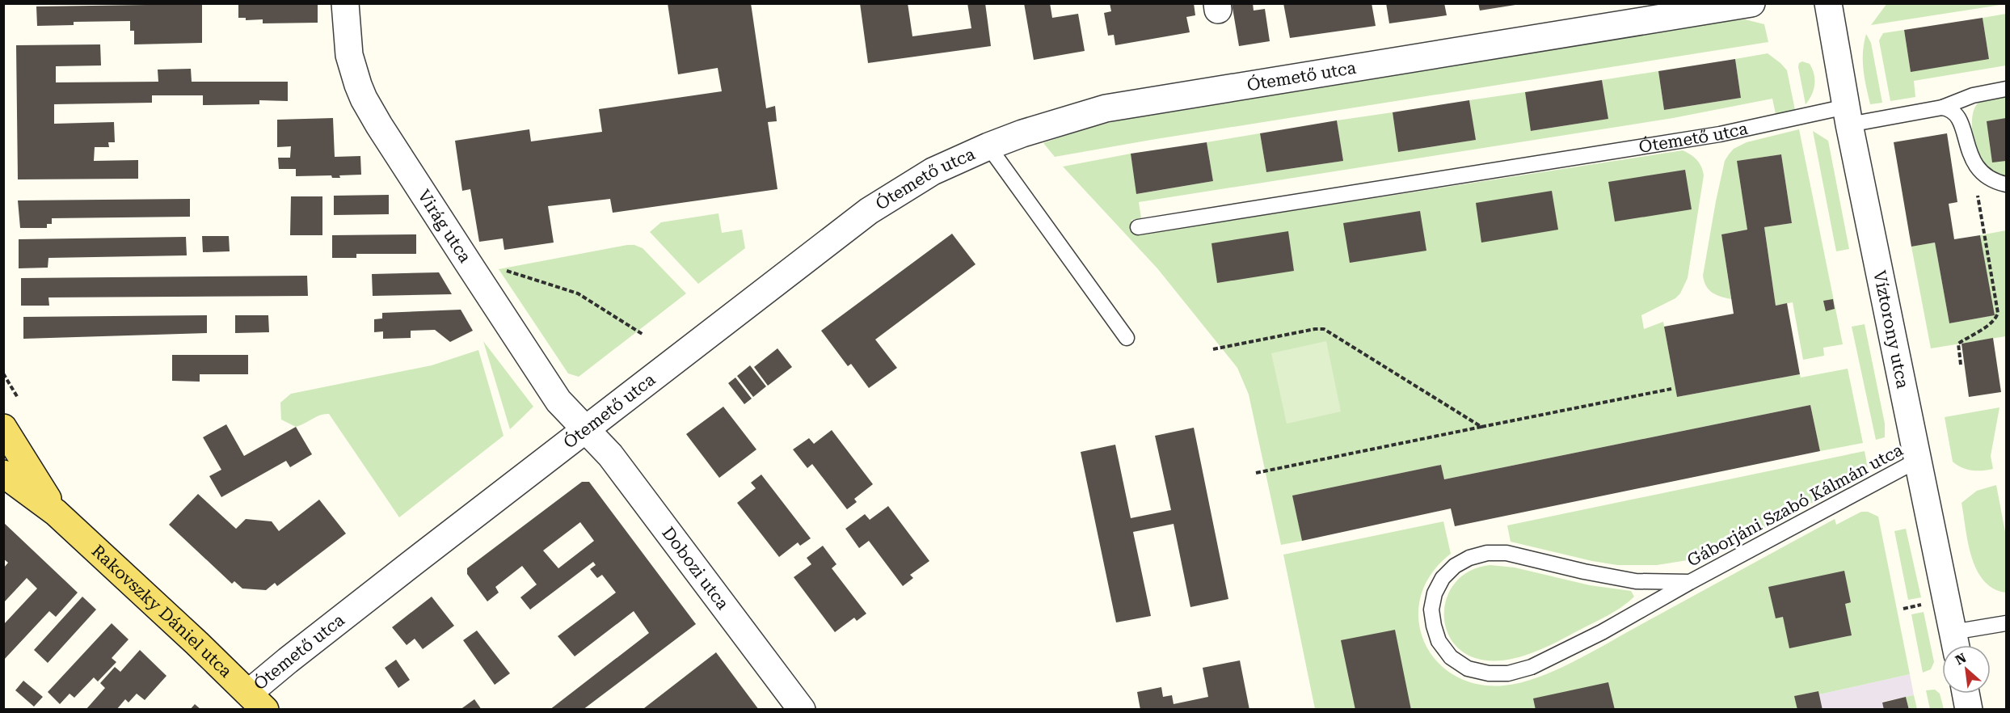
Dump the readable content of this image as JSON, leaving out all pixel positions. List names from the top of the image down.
{
  "streets": {
    "main road": ["Rakovszky Dániel utca"],
    "street": [
      "Ótemető utca",
      "Virág utca",
      "Víztorony utca",
      "Dobozi utca"
    ],
    "lane": ["Gáborjáni Szabó Kálmán utca"]
  },
  "crossings": [
    ["Ótemető utca", "Virág utca"],
    ["Ótemető utca", "Víztorony utca"],
    ["Ótemető utca", "Dobozi utca"],
    ["Ótemető utca", "Rakovszky Dániel utca"],
    ["Virág utca", "Dobozi utca"],
    ["Víztorony utca", "Gáborjáni Szabó Kálmán utca"]
  ],
  "north": "top left"
}
